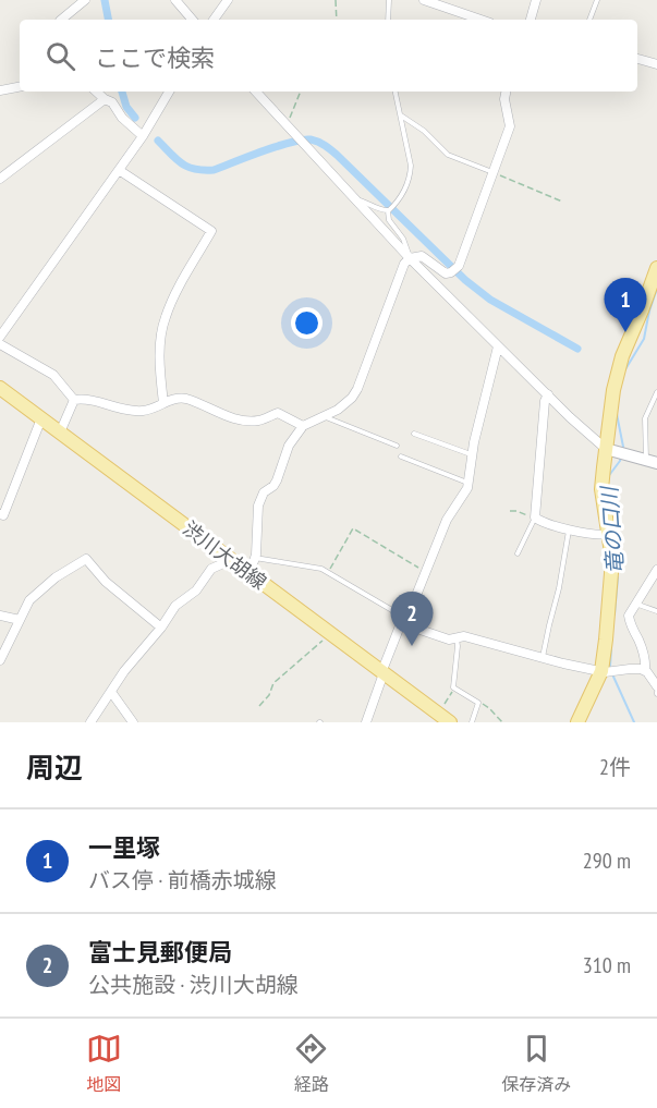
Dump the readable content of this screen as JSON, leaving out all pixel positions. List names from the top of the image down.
{
  "streets": {
    "main road": ["渋川大胡線"]
  },
  "water": ["竜の口川"],
  "page": {
    "search": "ここで検索",
    "pins": ["1", "2"],
    "heading": ["周辺", "2件"],
    "list": [
      {
        "mark": "1",
        "name": "一里塚",
        "note": "バス停 · 前橋赤城線",
        "value": "290 m"
      },
      {
        "mark": "2",
        "name": "富士見郵便局",
        "note": "公共施設 · 渋川大胡線",
        "value": "310 m"
      }
    ],
    "nav": ["地図", "経路", "保存済み"]
  }
}
